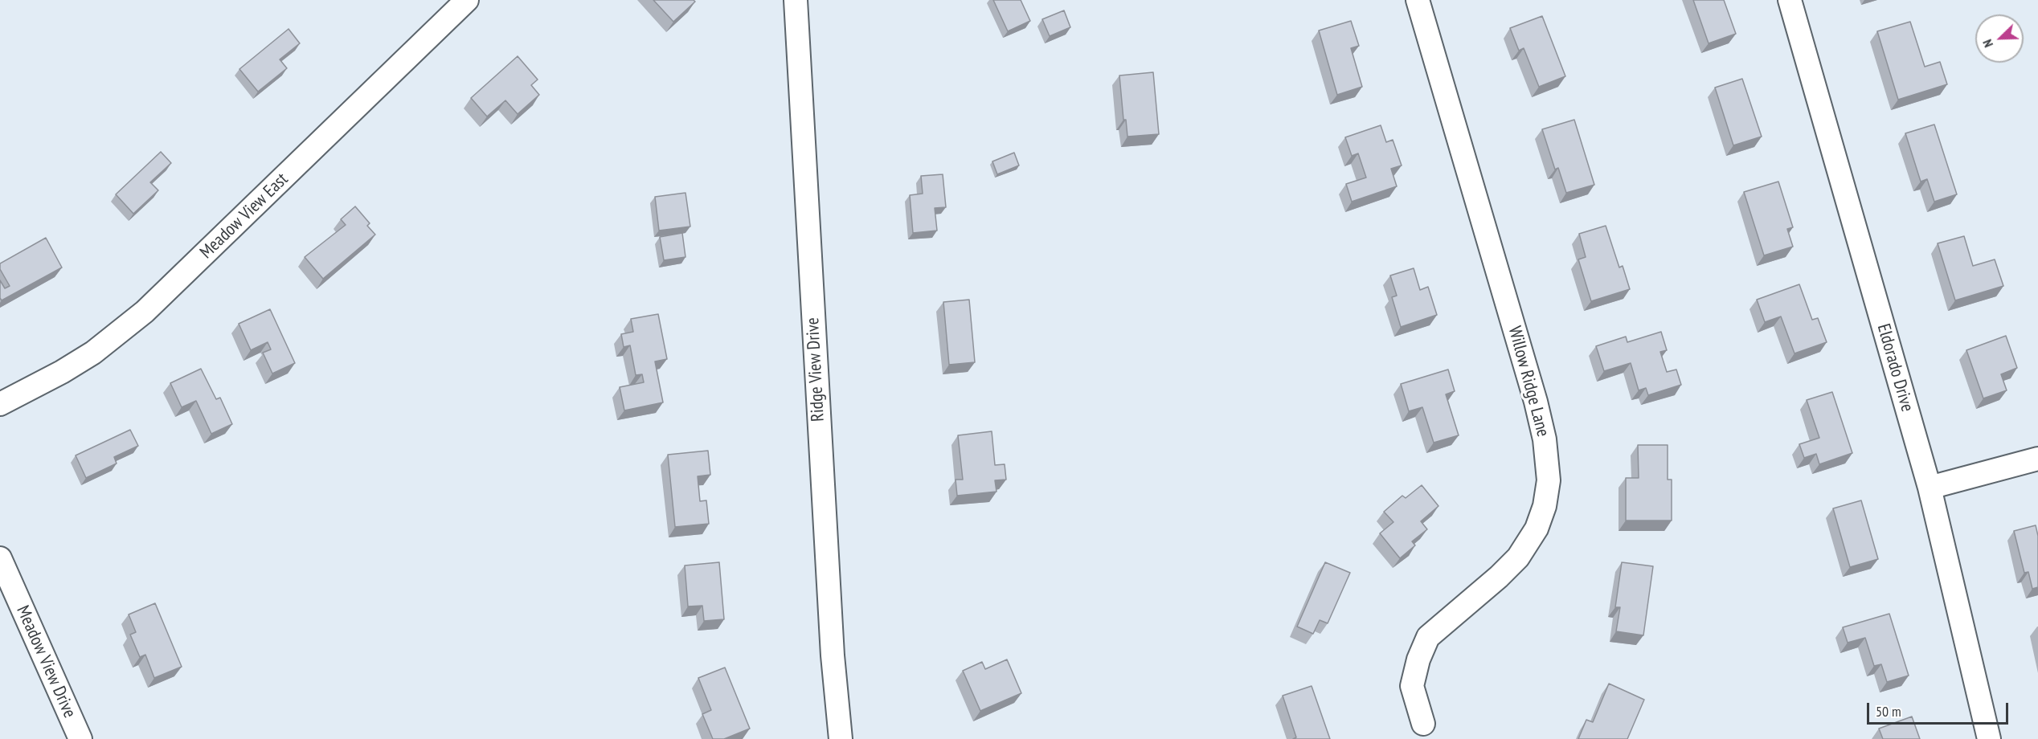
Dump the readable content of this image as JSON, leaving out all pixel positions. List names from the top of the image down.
{
  "streets": {
    "street": [
      "Meadow View East",
      "Eldorado Drive",
      "Ridge View Drive",
      "Willow Ridge Lane",
      "Meadow View Drive"
    ]
  },
  "scale_bar": "50 m",
  "north": "bottom left"
}
